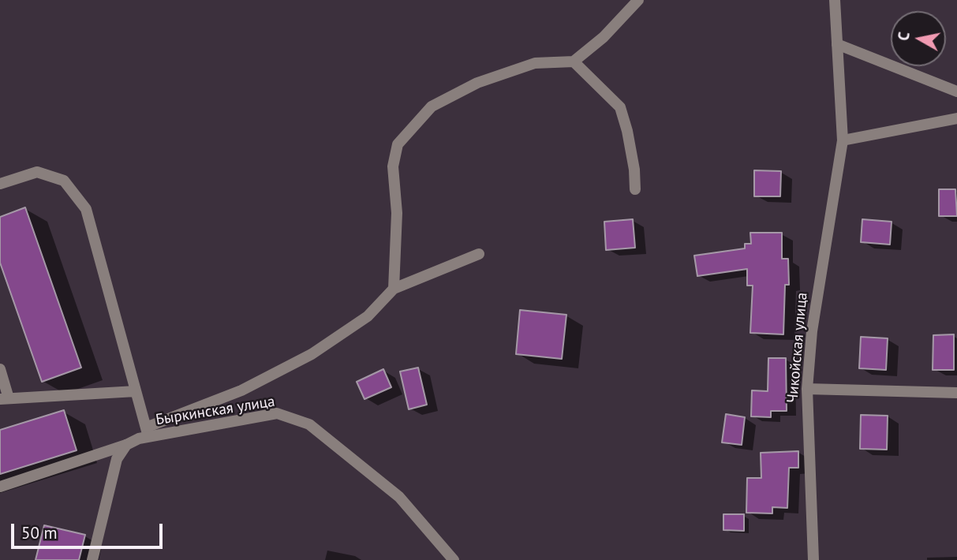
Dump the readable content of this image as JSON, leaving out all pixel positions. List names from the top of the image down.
{
  "streets": {
    "street": ["Чикойская улица", "Быркинская улица"]
  },
  "scale_bar": "50 m",
  "north": "left"
}
